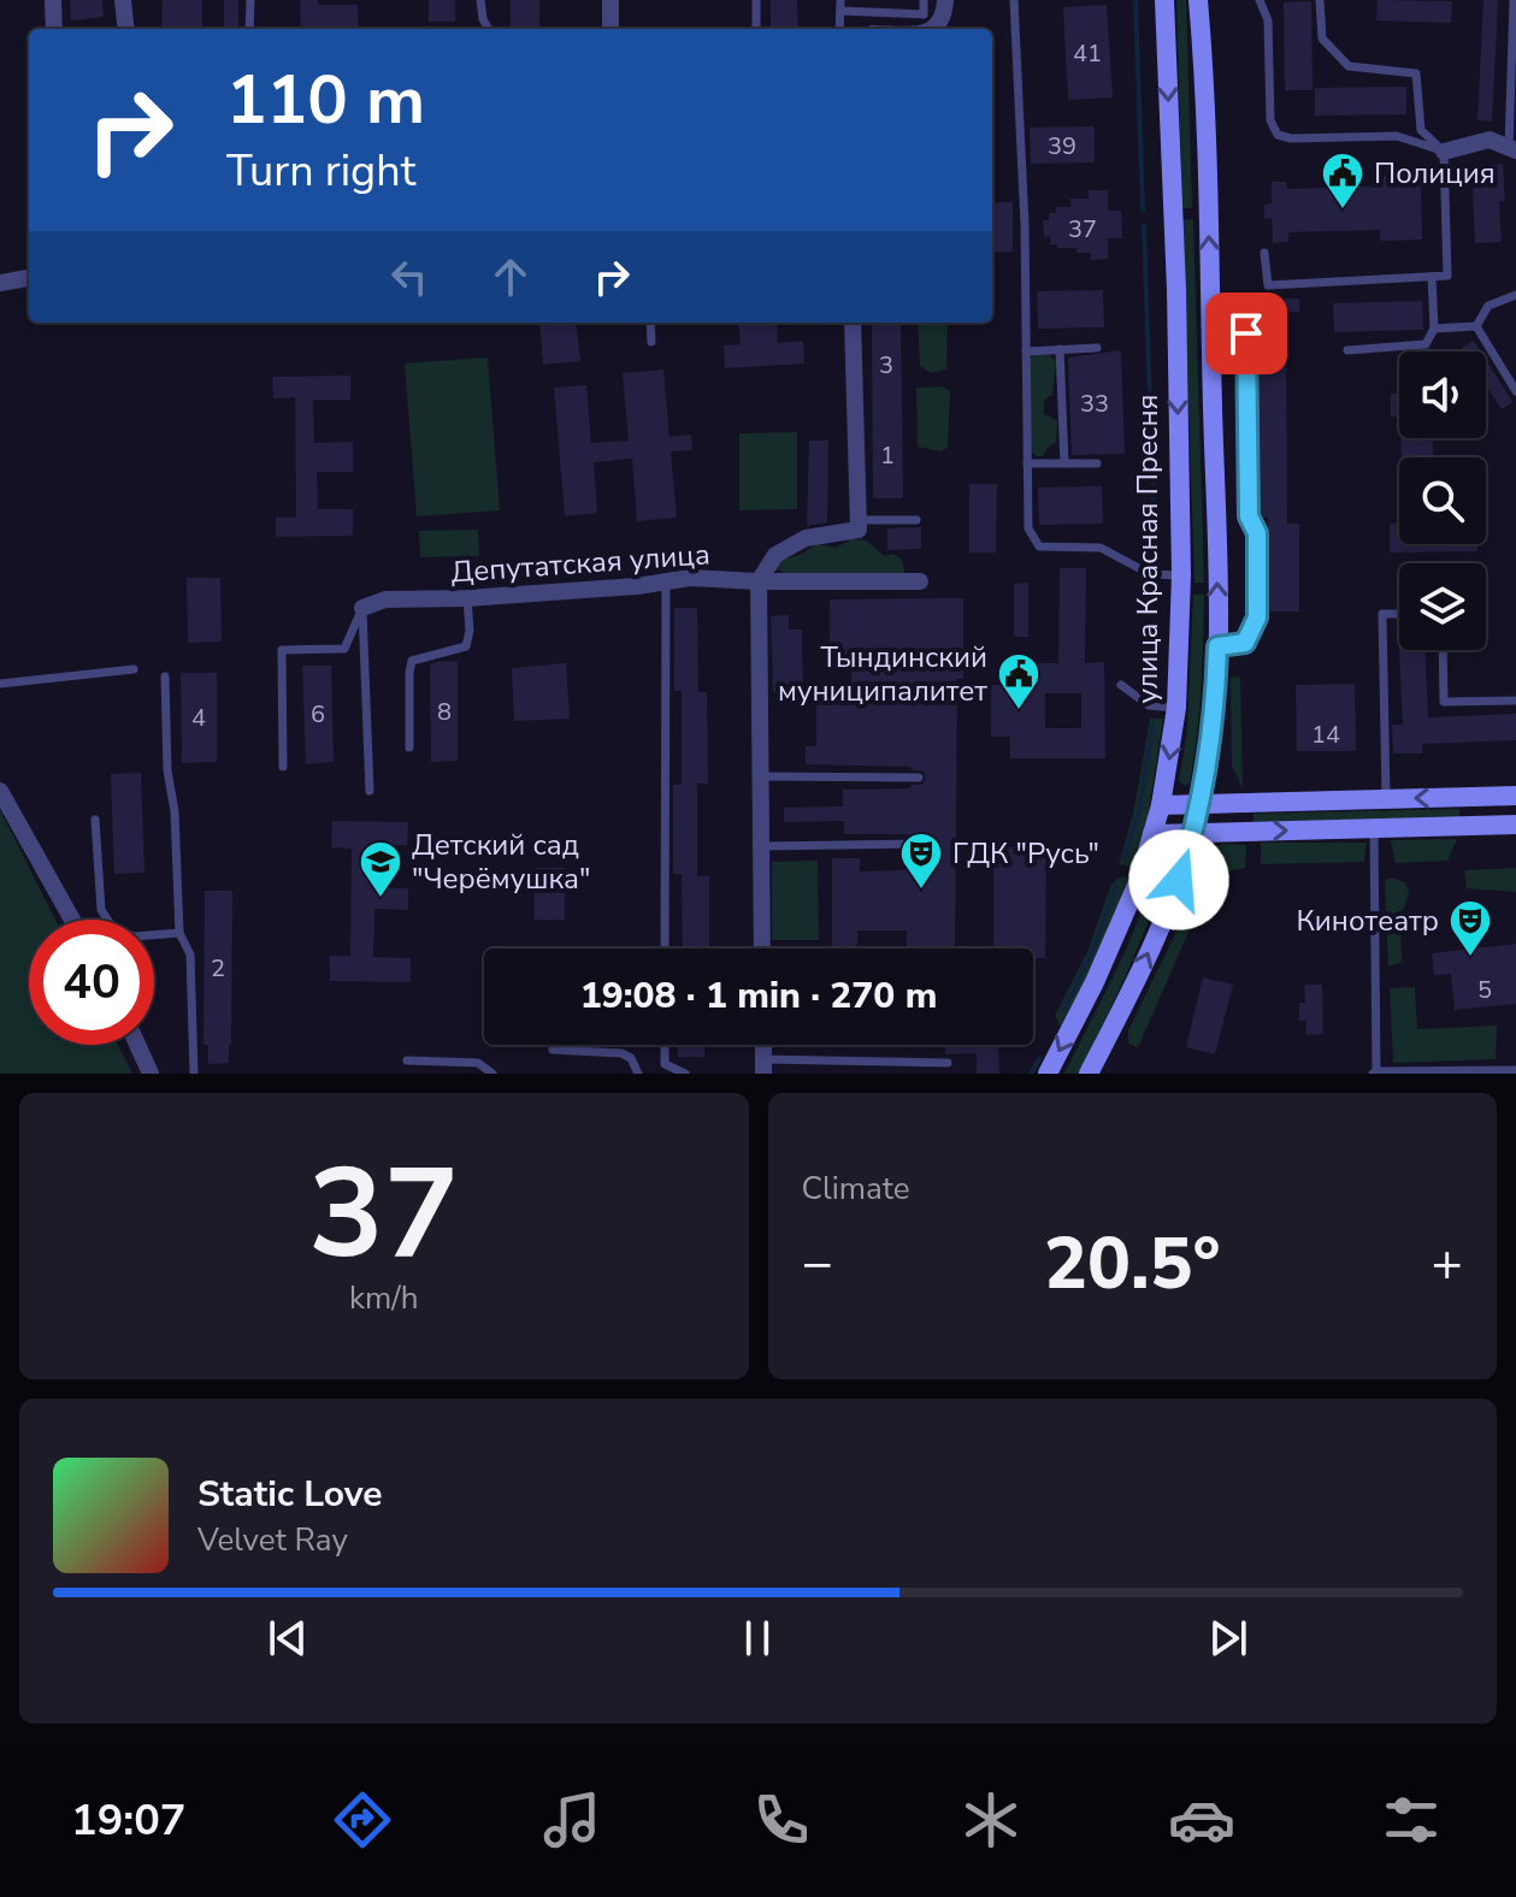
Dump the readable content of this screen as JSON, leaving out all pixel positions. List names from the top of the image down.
{
  "streets": {
    "street": ["улица Красная Пресня", "Депутатская улица"]
  },
  "places": {
    "public building": ["Полиция", "Тындинский муниципалитет"],
    "theatre": ["ГДК \"Русь\"", "Кинотеатр"],
    "school or university": ["Детский сад \"Черёмушка\""]
  },
  "house_numbers": [
    "41",
    "39",
    "37",
    "3",
    "33",
    "1",
    "8",
    "6",
    "4",
    "14",
    "2",
    "5"
  ],
  "page": {
    "turn": ["110 m", "Turn right"],
    "limit": "40",
    "trip": "19:08 · 1 min · 270 m",
    "tile": [
      ["37", "km/h"],
      "Climate"
    ],
    "heat": ["−", "20.5°", "+"],
    "song": ["Static Love", "Velvet Ray"],
    "tabs": "19:07"
  }
}
